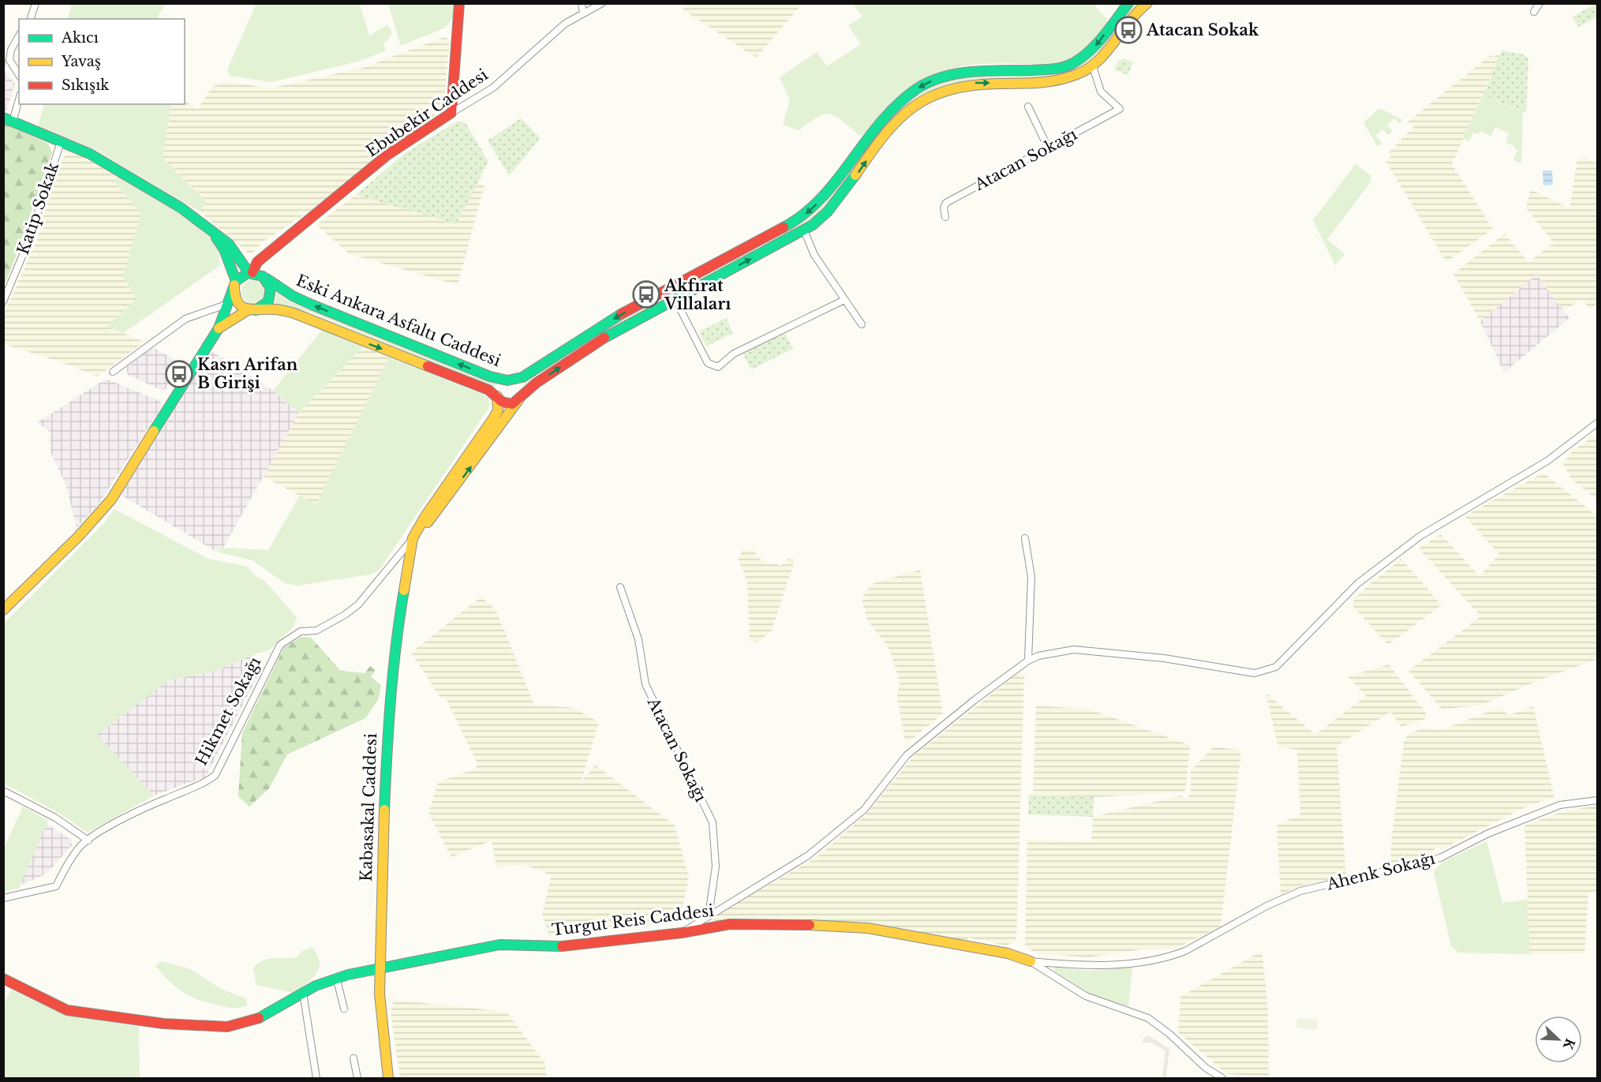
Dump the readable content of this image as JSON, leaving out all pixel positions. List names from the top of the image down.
{
  "streets": {
    "main road": [
      "Ebubekir Caddesi",
      "Eski Ankara Asfaltı Caddesi",
      "Hikmet Sokağı",
      "Kabasakal Caddesi",
      "Turgut Reis Caddesi"
    ],
    "street": ["Atacan Sokağı", "Katip Sokak", "Ahenk Sokağı"]
  },
  "crossings": [
    ["Ebubekir Caddesi", "Eski Ankara Asfaltı Caddesi"],
    ["Eski Ankara Asfaltı Caddesi", "Hikmet Sokağı"],
    ["Hikmet Sokağı", "Kabasakal Caddesi"],
    ["Kabasakal Caddesi", "Turgut Reis Caddesi"],
    ["Ahenk Sokağı", "Turgut Reis Caddesi"]
  ],
  "places": {
    "bus stop": ["Atacan Sokak", "Akfırat Villaları", "Kasrı Arifan B Girişi"]
  },
  "legend": ["Akıcı", "Yavaş", "Sıkışık"],
  "north": "bottom right"
}
